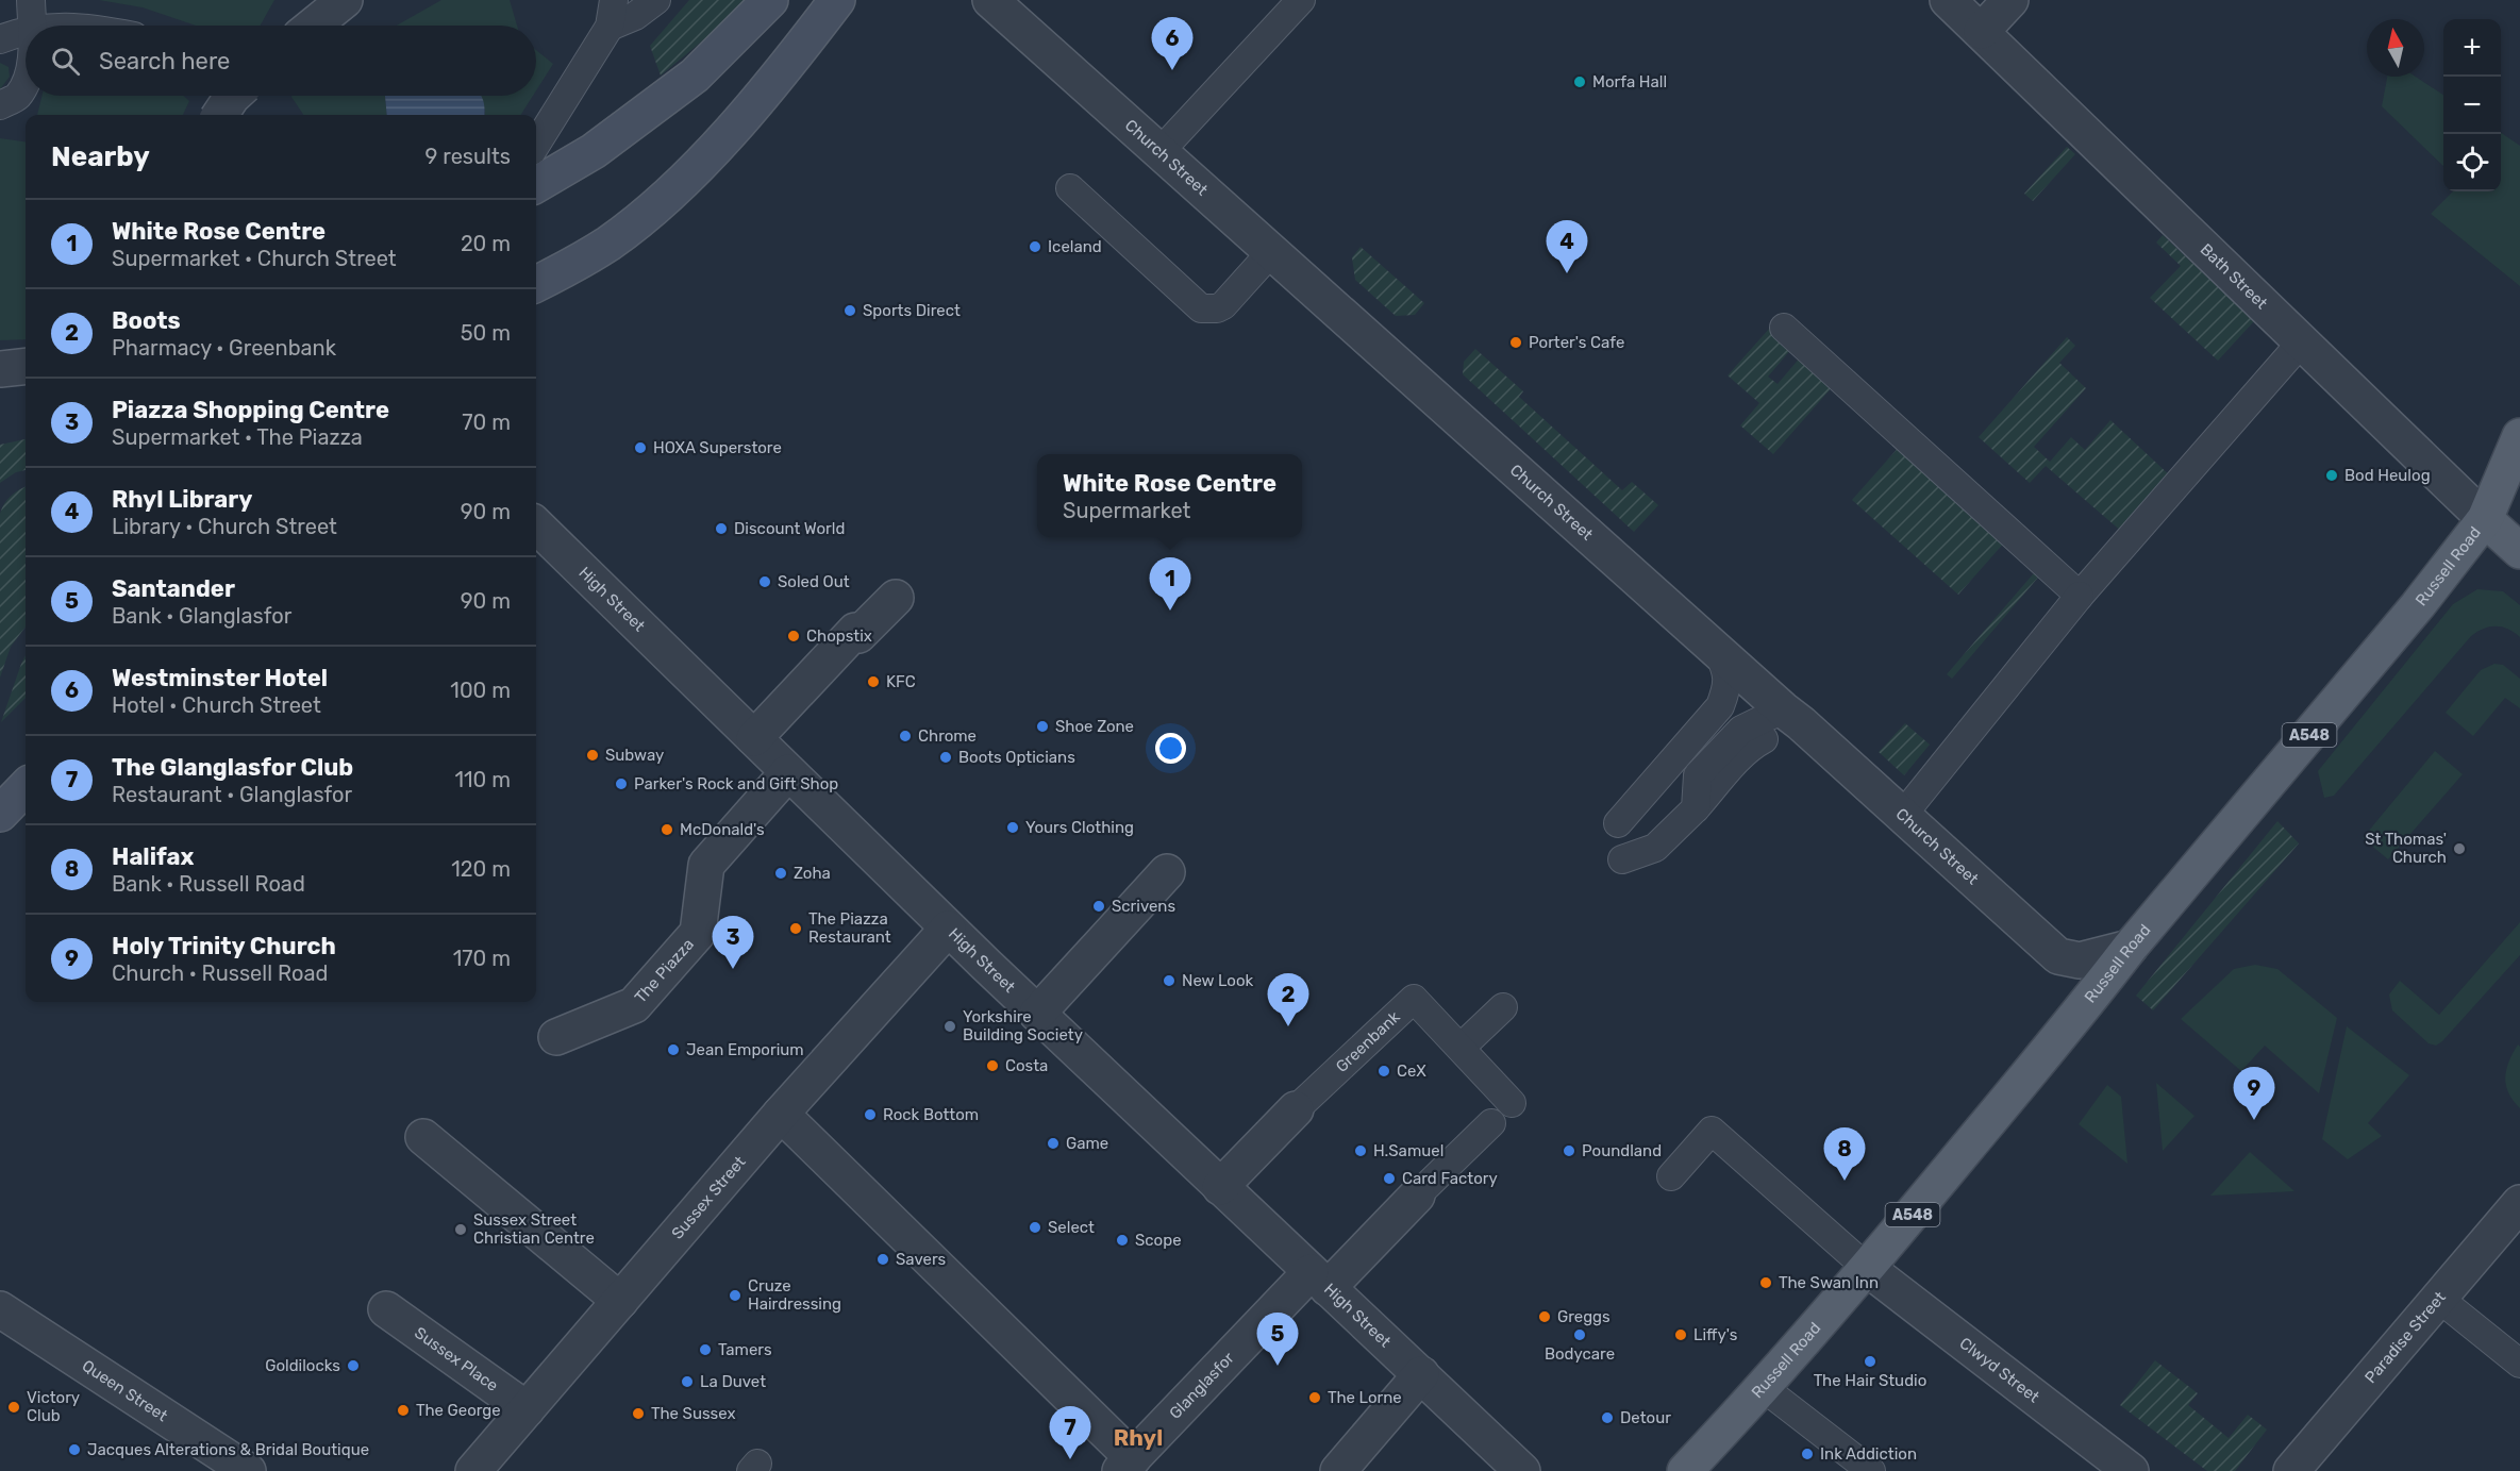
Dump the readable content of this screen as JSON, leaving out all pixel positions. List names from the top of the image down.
{
  "streets": {
    "main road": ["Bath Street", "Russell Road", "A548"],
    "street": [
      "Church Street",
      "High Street",
      "The Piazza",
      "Greenbank",
      "Sussex Street",
      "Paradise Street",
      "Sussex Place",
      "Clwyd Street",
      "Glanglasfor",
      "Queen Street"
    ]
  },
  "crossings": [
    ["Church Street", "Russell Road"],
    ["Bath Street", "Russell Road"],
    ["Russell Road", "Clwyd Street"],
    ["High Street", "The Piazza"],
    ["High Street", "Greenbank"],
    ["High Street", "Sussex Street"],
    ["High Street", "Glanglasfor"],
    ["Sussex Street", "Sussex Place"]
  ],
  "districts": ["Rhyl"],
  "places": [
    "Morfa Hall",
    "Iceland",
    "Sports Direct",
    "Porter's Cafe",
    "HOXA Superstore",
    "Bod Heulog",
    "Discount World",
    "Soled Out",
    "Chopstix",
    "KFC",
    "Shoe Zone",
    "Chrome",
    "Subway",
    "Boots Opticians",
    "Parker's Rock and Gift Shop",
    "Yours Clothing",
    "McDonald's",
    "St Thomas' Church",
    "Zoha",
    "Scrivens",
    "The Piazza Restaurant",
    "New Look",
    "Yorkshire Building Society",
    "Jean Emporium",
    "Costa",
    "CeX",
    "Rock Bottom",
    "Game",
    "H.Samuel",
    "Poundland",
    "Card Factory",
    "Select",
    "Sussex Street Christian Centre",
    "Scope",
    "Savers",
    "The Swan Inn",
    "Cruze Hairdressing",
    "Greggs",
    "Bodycare",
    "Liffy's",
    "Tamers",
    "The Hair Studio",
    "Goldilocks",
    "La Duvet",
    "The Lorne",
    "Victory Club",
    "The George",
    "The Sussex",
    "Detour",
    "Jacques Alterations & Bridal Boutique",
    "Ink Addiction"
  ],
  "north": "top",
  "page": {
    "pins": [
      "6",
      "4",
      "1",
      "3",
      "2",
      "9",
      "8",
      "5",
      "7"
    ],
    "map_buttons": ["+", "−"],
    "search": "Search here",
    "heading": ["Nearby", "9 results"],
    "list": [
      {
        "mark": "1",
        "name": "White Rose Centre",
        "note": "Supermarket · Church Street",
        "value": "20 m"
      },
      {
        "mark": "2",
        "name": "Boots",
        "note": "Pharmacy · Greenbank",
        "value": "50 m"
      },
      {
        "mark": "3",
        "name": "Piazza Shopping Centre",
        "note": "Supermarket · The Piazza",
        "value": "70 m"
      },
      {
        "mark": "4",
        "name": "Rhyl Library",
        "note": "Library · Church Street",
        "value": "90 m"
      },
      {
        "mark": "5",
        "name": "Santander",
        "note": "Bank · Glanglasfor",
        "value": "90 m"
      },
      {
        "mark": "6",
        "name": "Westminster Hotel",
        "note": "Hotel · Church Street",
        "value": "100 m"
      },
      {
        "mark": "7",
        "name": "The Glanglasfor Club",
        "note": "Restaurant · Glanglasfor",
        "value": "110 m"
      },
      {
        "mark": "8",
        "name": "Halifax",
        "note": "Bank · Russell Road",
        "value": "120 m"
      },
      {
        "mark": "9",
        "name": "Holy Trinity Church",
        "note": "Church · Russell Road",
        "value": "170 m"
      }
    ],
    "popup": ["White Rose Centre", "Supermarket"]
  }
}
